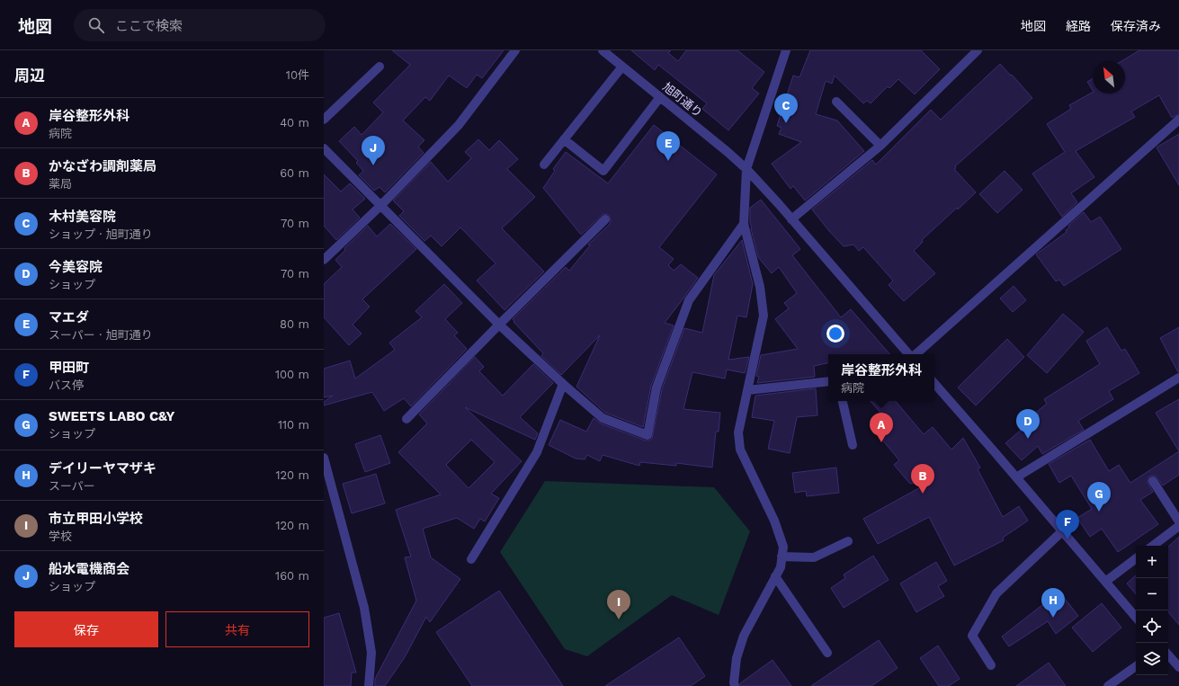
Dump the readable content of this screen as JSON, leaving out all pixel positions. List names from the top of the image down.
{
  "streets": {
    "street": ["旭町通り"]
  },
  "north": "top left",
  "page": {
    "header": "地図",
    "search": "ここで検索",
    "nav": ["地図", "経路", "保存済み"],
    "heading": ["周辺", "10件"],
    "pins": [
      "C",
      "E",
      "J",
      "D",
      "A",
      "B",
      "G",
      "F",
      "H",
      "I"
    ],
    "list": [
      {
        "mark": "A",
        "name": "岸谷整形外科",
        "note": "病院",
        "value": "40 m"
      },
      {
        "mark": "B",
        "name": "かなざわ調剤薬局",
        "note": "薬局",
        "value": "60 m"
      },
      {
        "mark": "C",
        "name": "木村美容院",
        "note": "ショップ · 旭町通り",
        "value": "70 m"
      },
      {
        "mark": "D",
        "name": "今美容院",
        "note": "ショップ",
        "value": "70 m"
      },
      {
        "mark": "E",
        "name": "マエダ",
        "note": "スーパー · 旭町通り",
        "value": "80 m"
      },
      {
        "mark": "F",
        "name": "甲田町",
        "note": "バス停",
        "value": "100 m"
      },
      {
        "mark": "G",
        "name": "SWEETS LABO C&Y",
        "note": "ショップ",
        "value": "110 m"
      },
      {
        "mark": "H",
        "name": "デイリーヤマザキ",
        "note": "スーパー",
        "value": "120 m"
      },
      {
        "mark": "I",
        "name": "市立甲田小学校",
        "note": "学校",
        "value": "120 m"
      },
      {
        "mark": "J",
        "name": "船水電機商会",
        "note": "ショップ",
        "value": "160 m"
      }
    ],
    "popup": ["岸谷整形外科", "病院"],
    "map_buttons": ["+", "−"],
    "buttons": ["保存", "共有"]
  }
}
